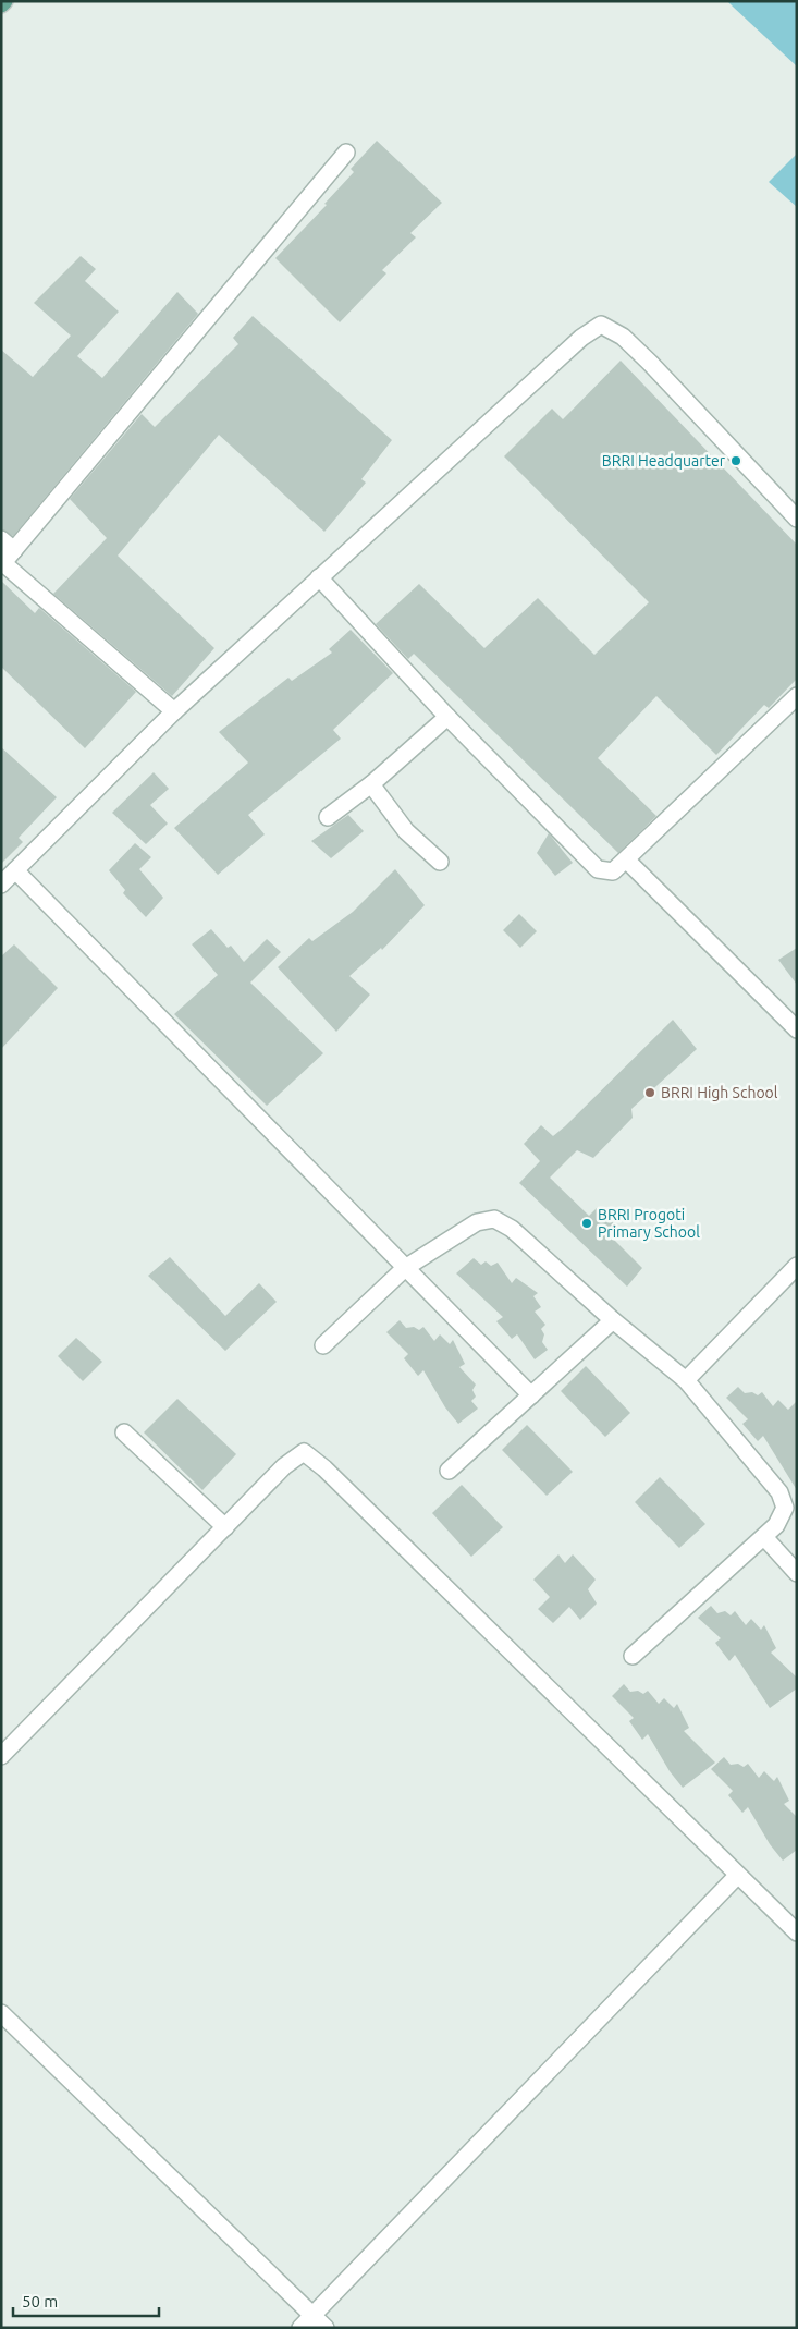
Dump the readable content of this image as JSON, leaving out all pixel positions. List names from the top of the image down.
{
  "places": ["BRRI Headquarter", "BRRI High School", "BRRI Progoti Primary School"],
  "scale_bar": "50 m"
}
